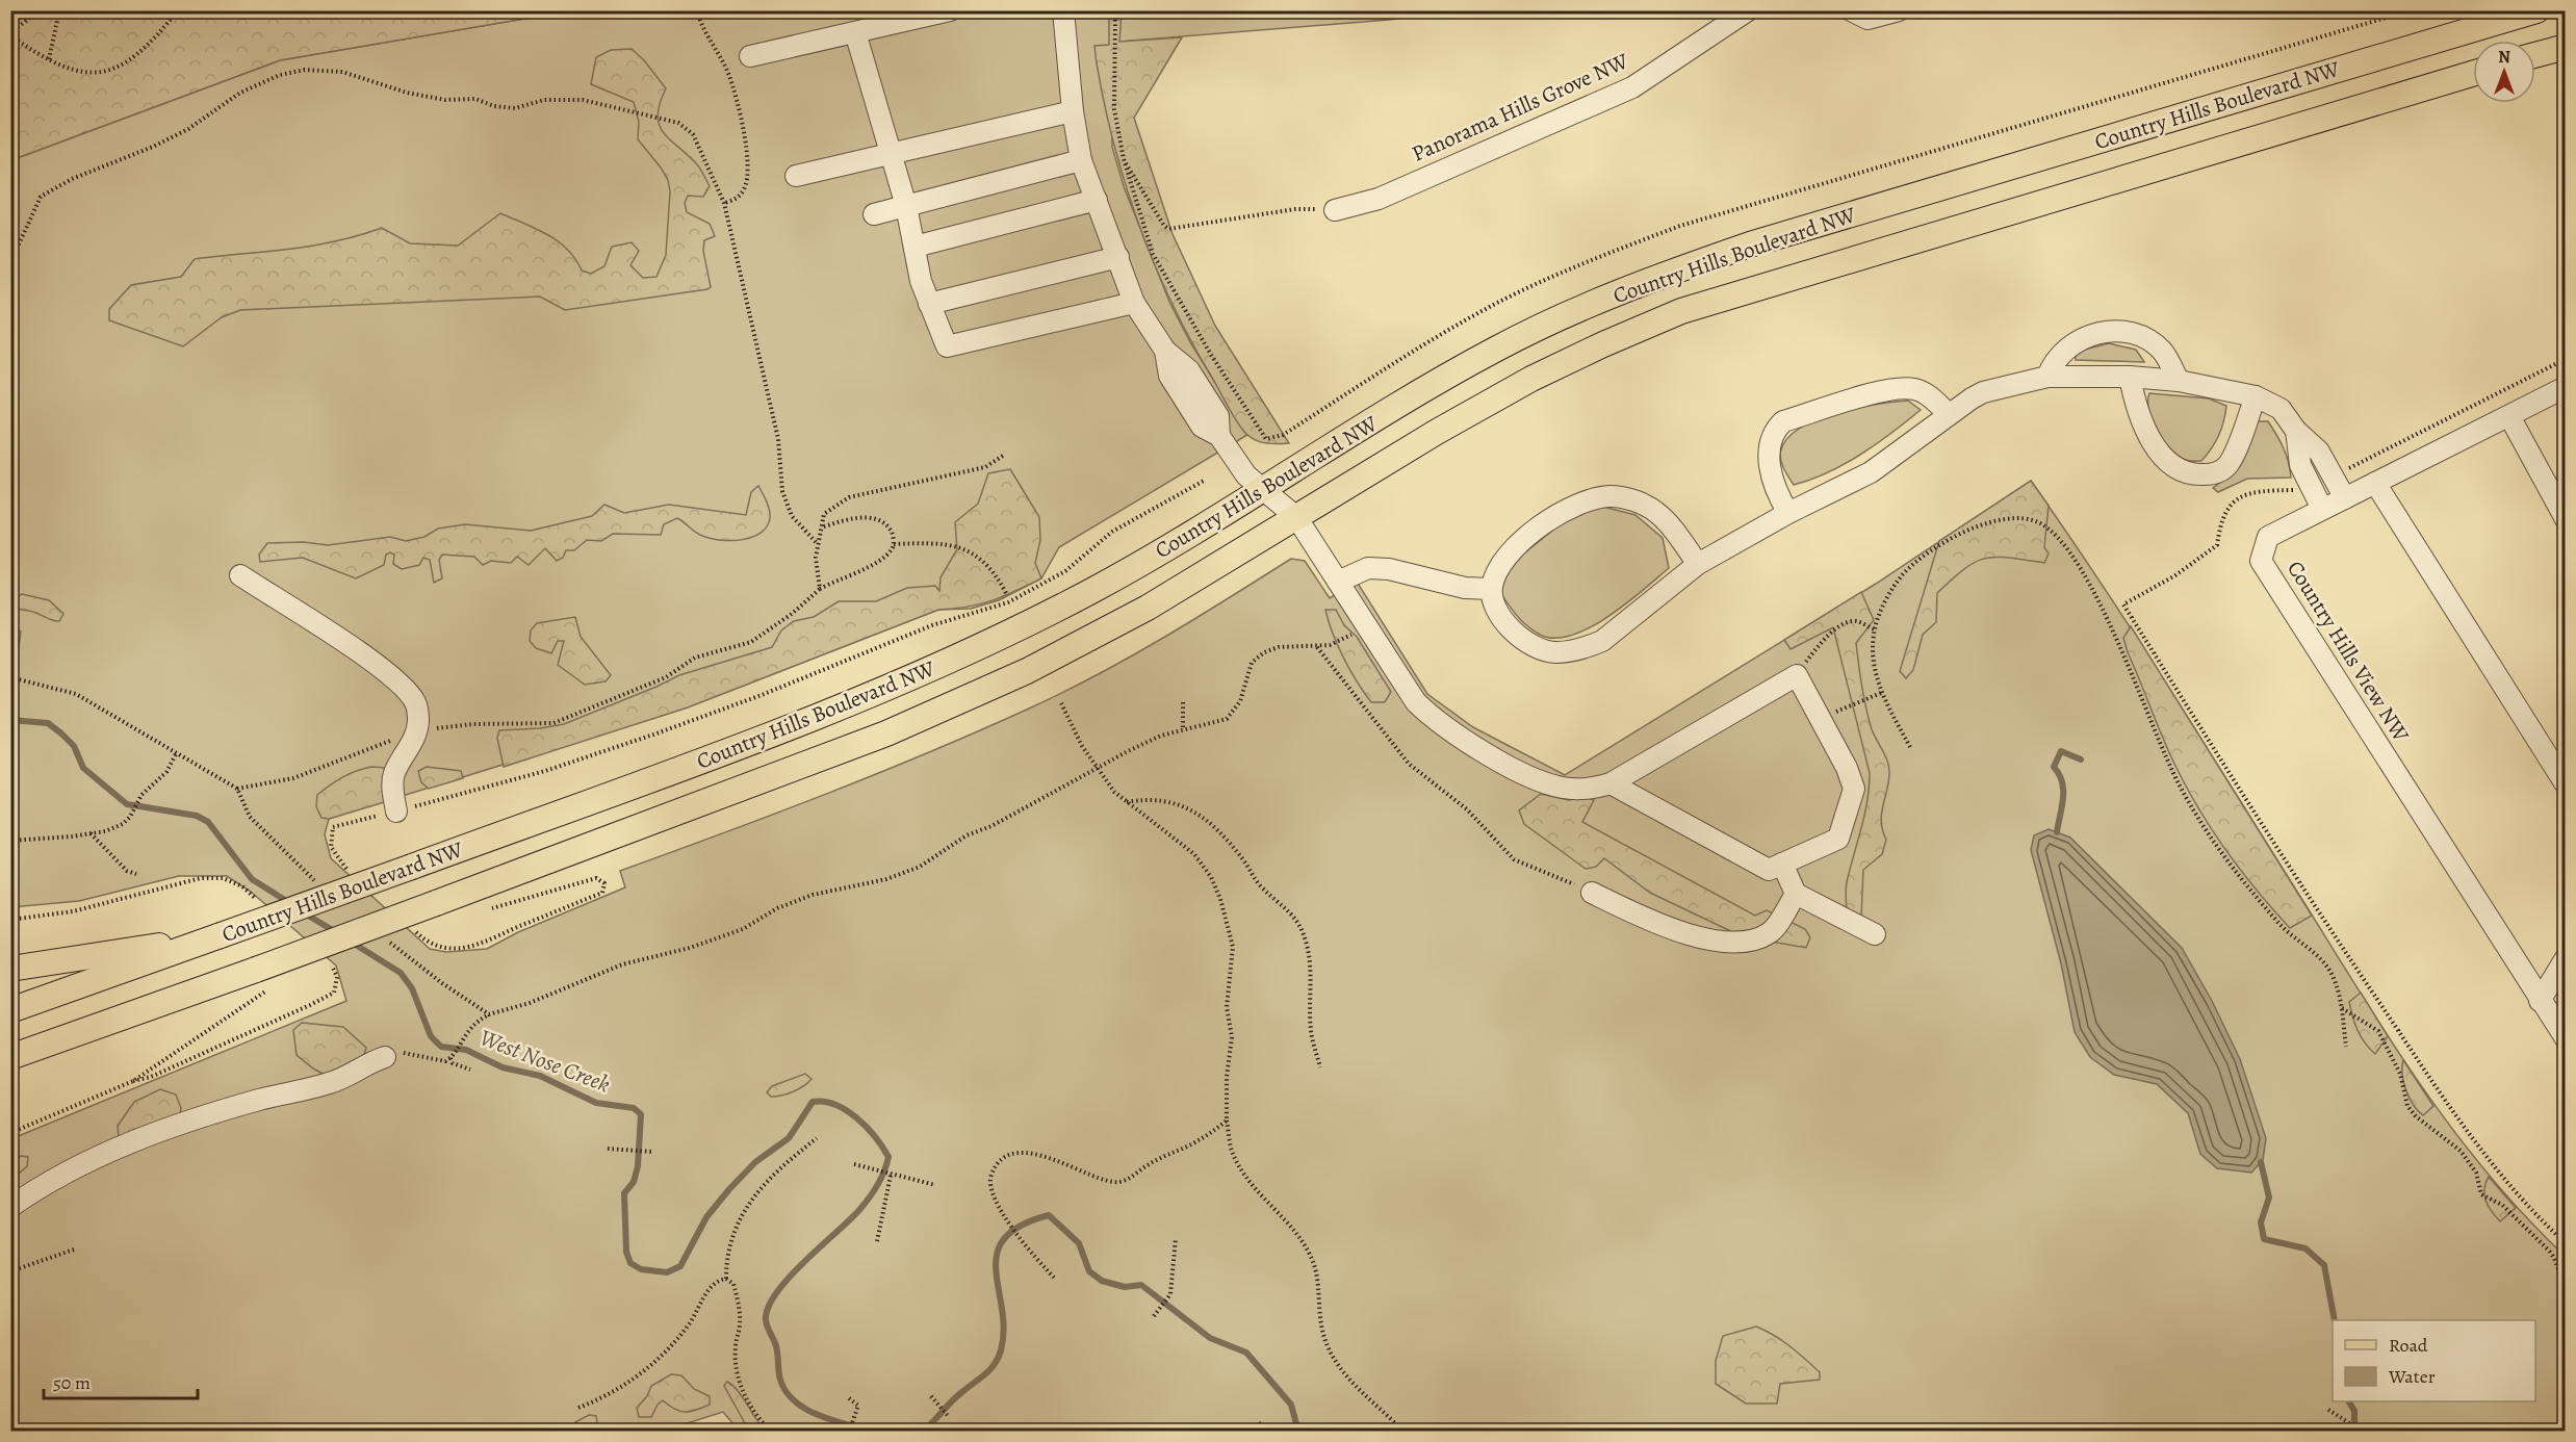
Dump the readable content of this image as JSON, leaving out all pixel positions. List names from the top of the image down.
{
  "streets": {
    "main road": ["Country Hills Boulevard NW"],
    "street": ["Panorama Hills Grove NW", "Country Hills View NW"]
  },
  "water": ["West Nose Creek"],
  "legend": ["Road", "Water"],
  "scale_bar": "50 m",
  "north": "top"
}
